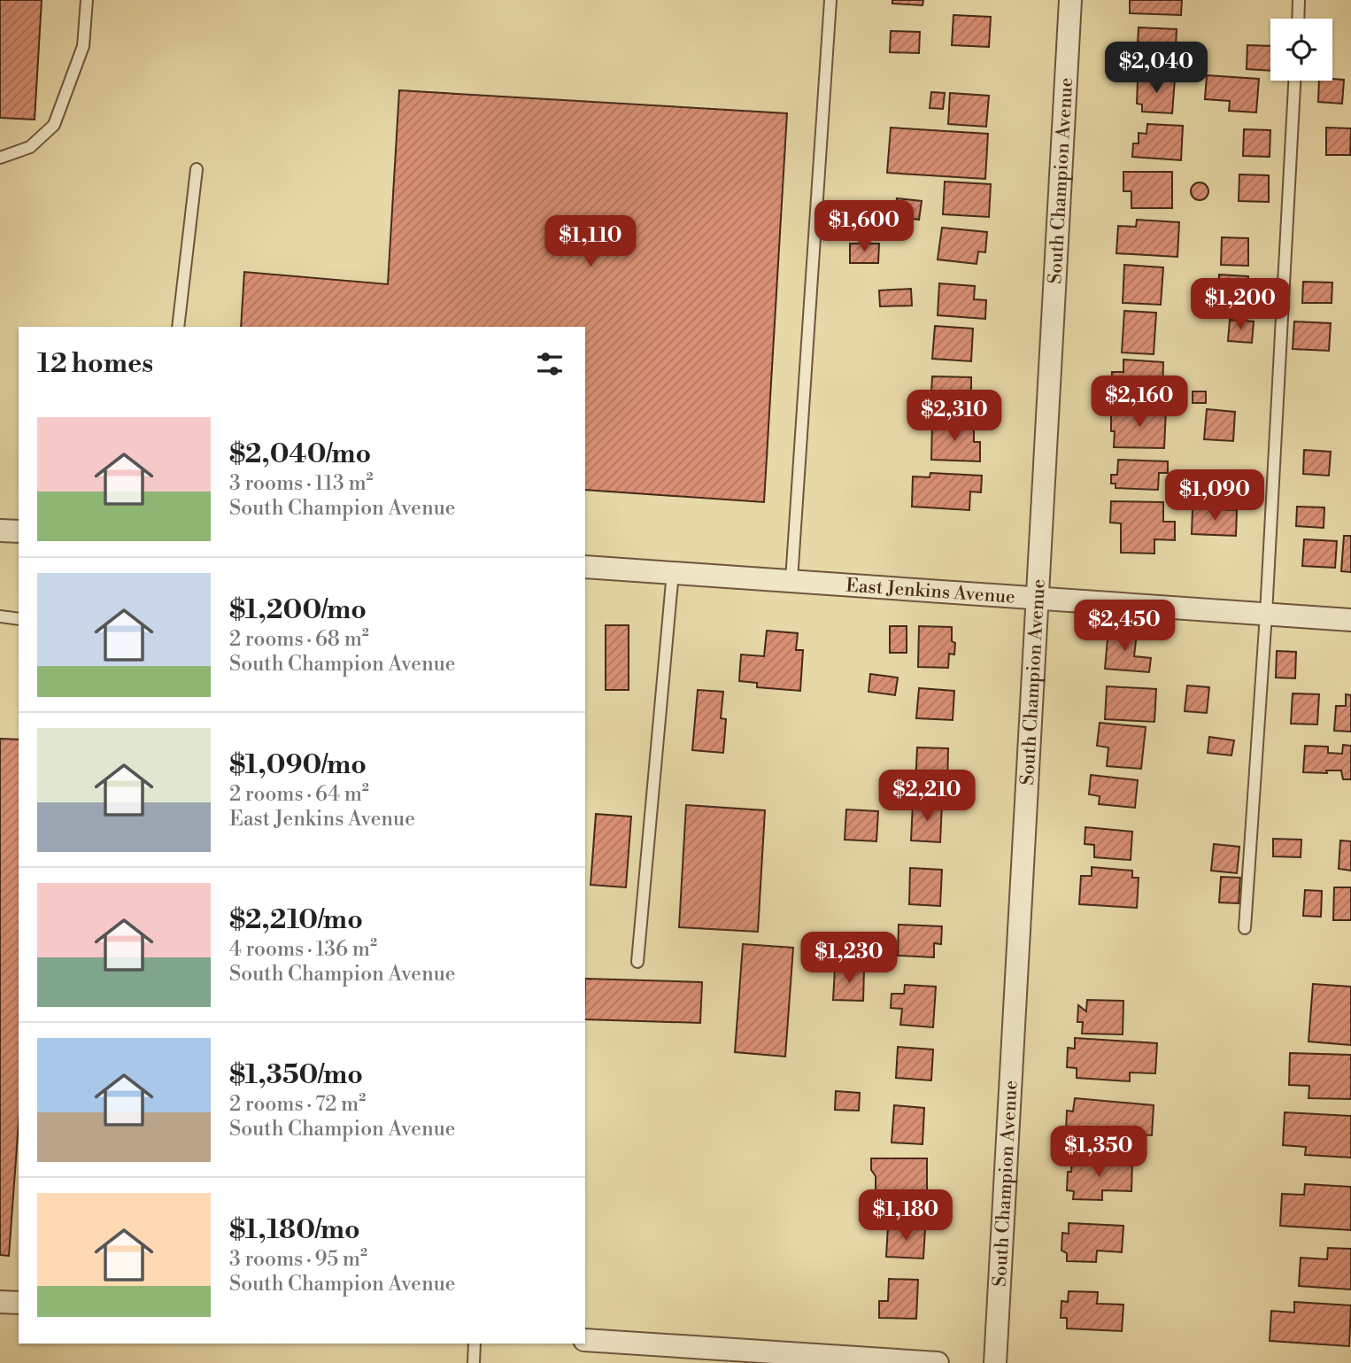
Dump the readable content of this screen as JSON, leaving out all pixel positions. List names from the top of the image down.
{
  "streets": {
    "street": ["South Champion Avenue", "East Jenkins Avenue"]
  },
  "crossings": [
    ["South Champion Avenue", "East Jenkins Avenue"]
  ],
  "page": {
    "price": [
      "$2,040",
      "$1,600",
      "$1,110",
      "$1,200",
      "$2,160",
      "$2,310",
      "$1,090",
      "$2,450",
      "$2,210",
      "$1,230",
      "$1,350",
      "$1,180"
    ],
    "heading": "12 homes",
    "list": [
      {
        "name": "$2,040/mo",
        "note": "3 rooms · 113 m² · South Champion Avenue"
      },
      {
        "name": "$1,200/mo",
        "note": "2 rooms · 68 m² · South Champion Avenue"
      },
      {
        "name": "$1,090/mo",
        "note": "2 rooms · 64 m² · East Jenkins Avenue"
      },
      {
        "name": "$2,210/mo",
        "note": "4 rooms · 136 m² · South Champion Avenue"
      },
      {
        "name": "$1,350/mo",
        "note": "2 rooms · 72 m² · South Champion Avenue"
      },
      {
        "name": "$1,180/mo",
        "note": "3 rooms · 95 m² · South Champion Avenue"
      }
    ]
  }
}
